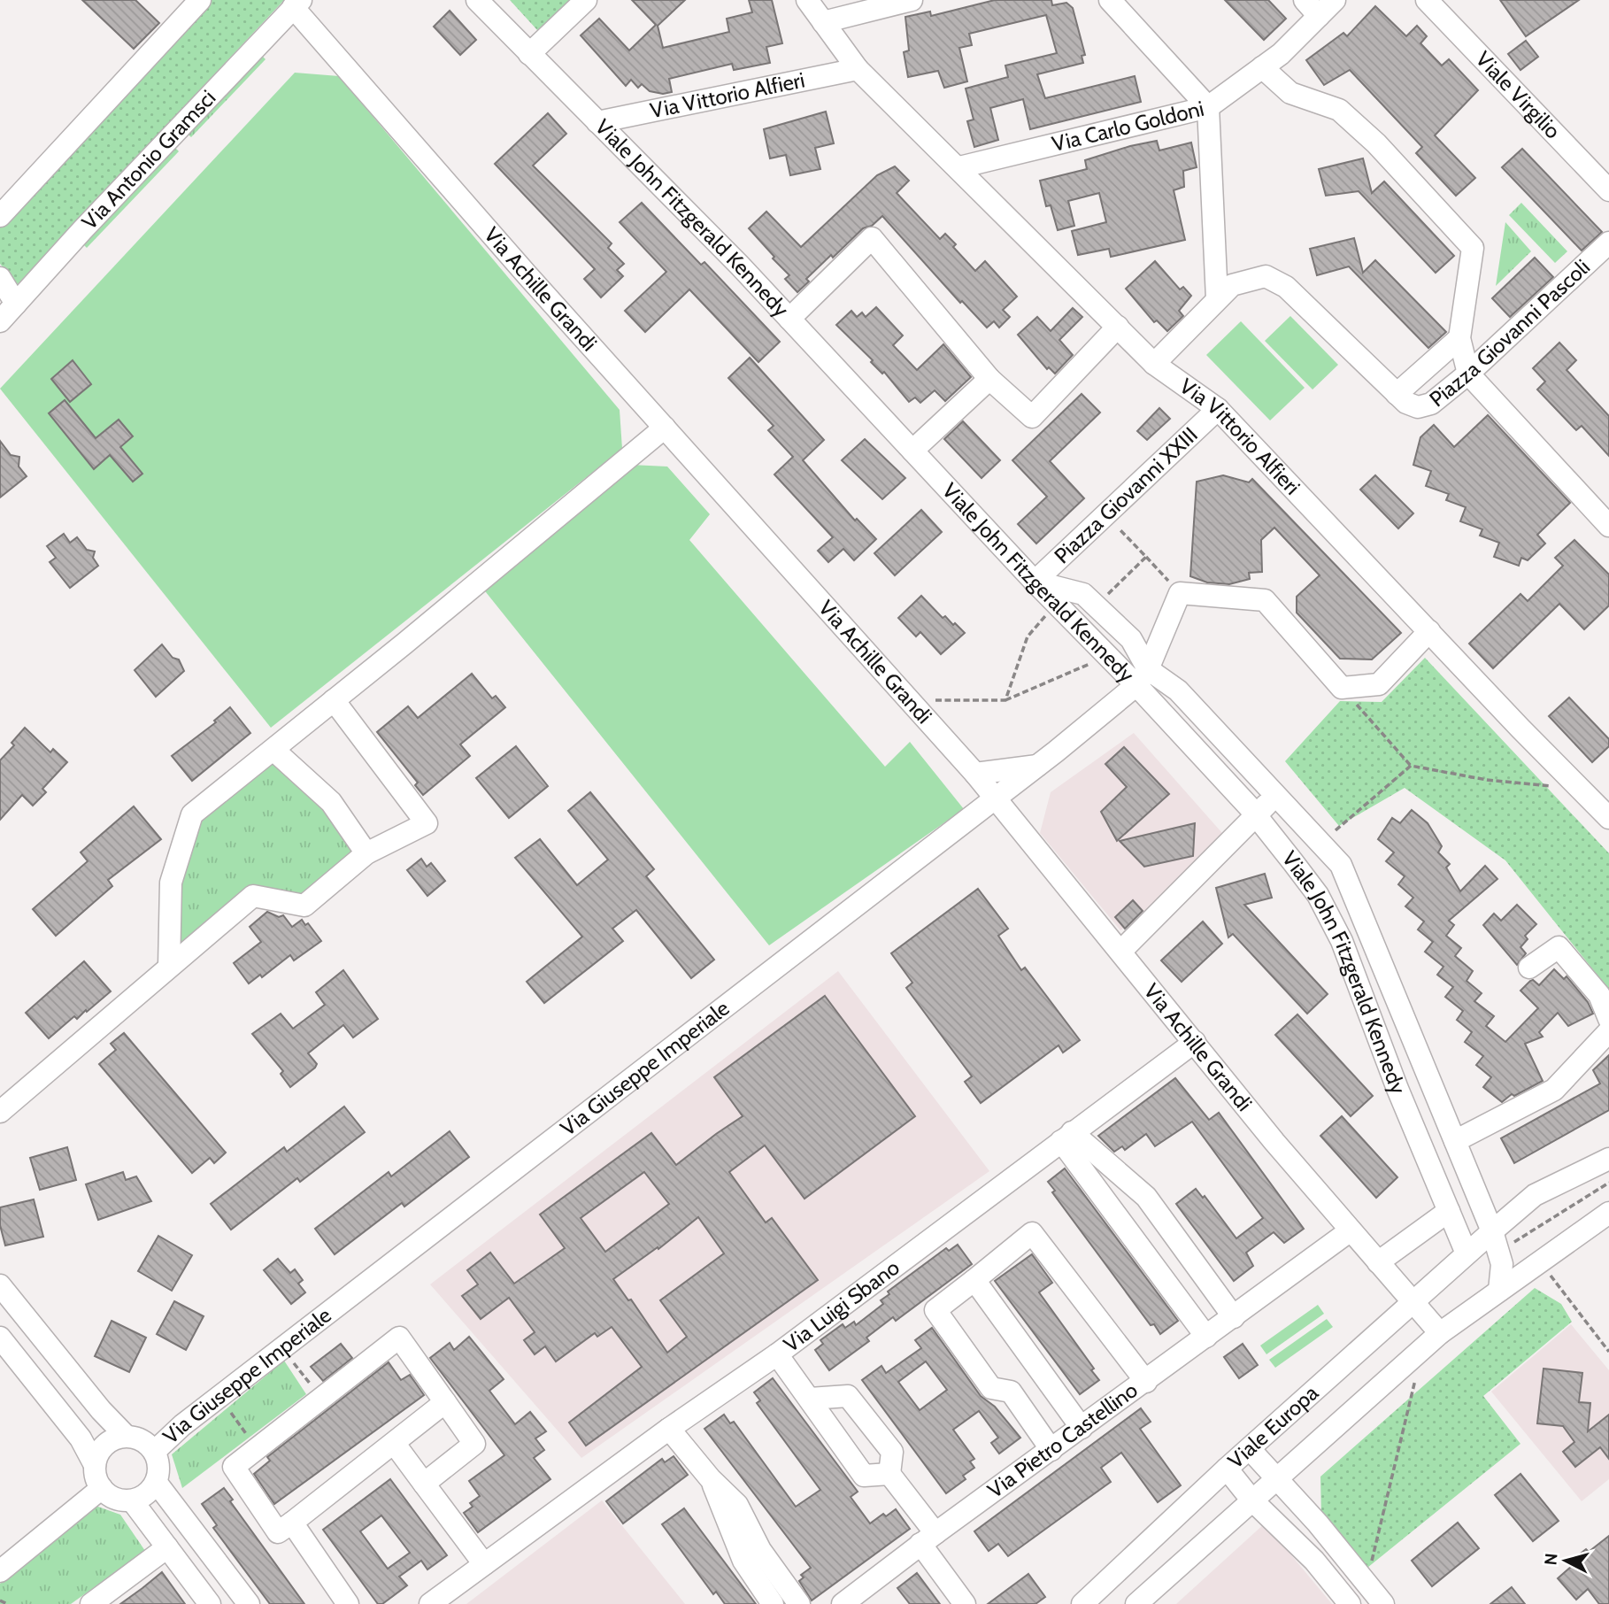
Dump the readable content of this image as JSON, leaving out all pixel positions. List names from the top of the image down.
{
  "streets": {
    "street": [
      "Viale Virgilio",
      "Via Vittorio Alfieri",
      "Via Carlo Goldoni",
      "Via Antonio Gramsci",
      "Viale John Fitzgerald Kennedy",
      "Via Achille Grandi",
      "Piazza Giovanni Pascoli",
      "Piazza Giovanni XXIII",
      "Via Giuseppe Imperiale",
      "Via Luigi Sbano",
      "Viale Europa",
      "Via Pietro Castellino"
    ]
  },
  "crossings": [
    ["Via Vittorio Alfieri", "Via Carlo Goldoni"],
    ["Via Vittorio Alfieri", "Viale John Fitzgerald Kennedy"],
    ["Via Vittorio Alfieri", "Piazza Giovanni Pascoli"],
    ["Via Vittorio Alfieri", "Piazza Giovanni XXIII"],
    ["Via Antonio Gramsci", "Via Achille Grandi"],
    ["Viale John Fitzgerald Kennedy", "Piazza Giovanni XXIII"],
    ["Viale John Fitzgerald Kennedy", "Via Giuseppe Imperiale"],
    ["Viale John Fitzgerald Kennedy", "Viale Europa"],
    ["Via Achille Grandi", "Via Giuseppe Imperiale"],
    ["Via Achille Grandi", "Via Luigi Sbano"],
    ["Via Achille Grandi", "Viale Europa"],
    ["Via Achille Grandi", "Via Pietro Castellino"]
  ],
  "north": "left"
}
